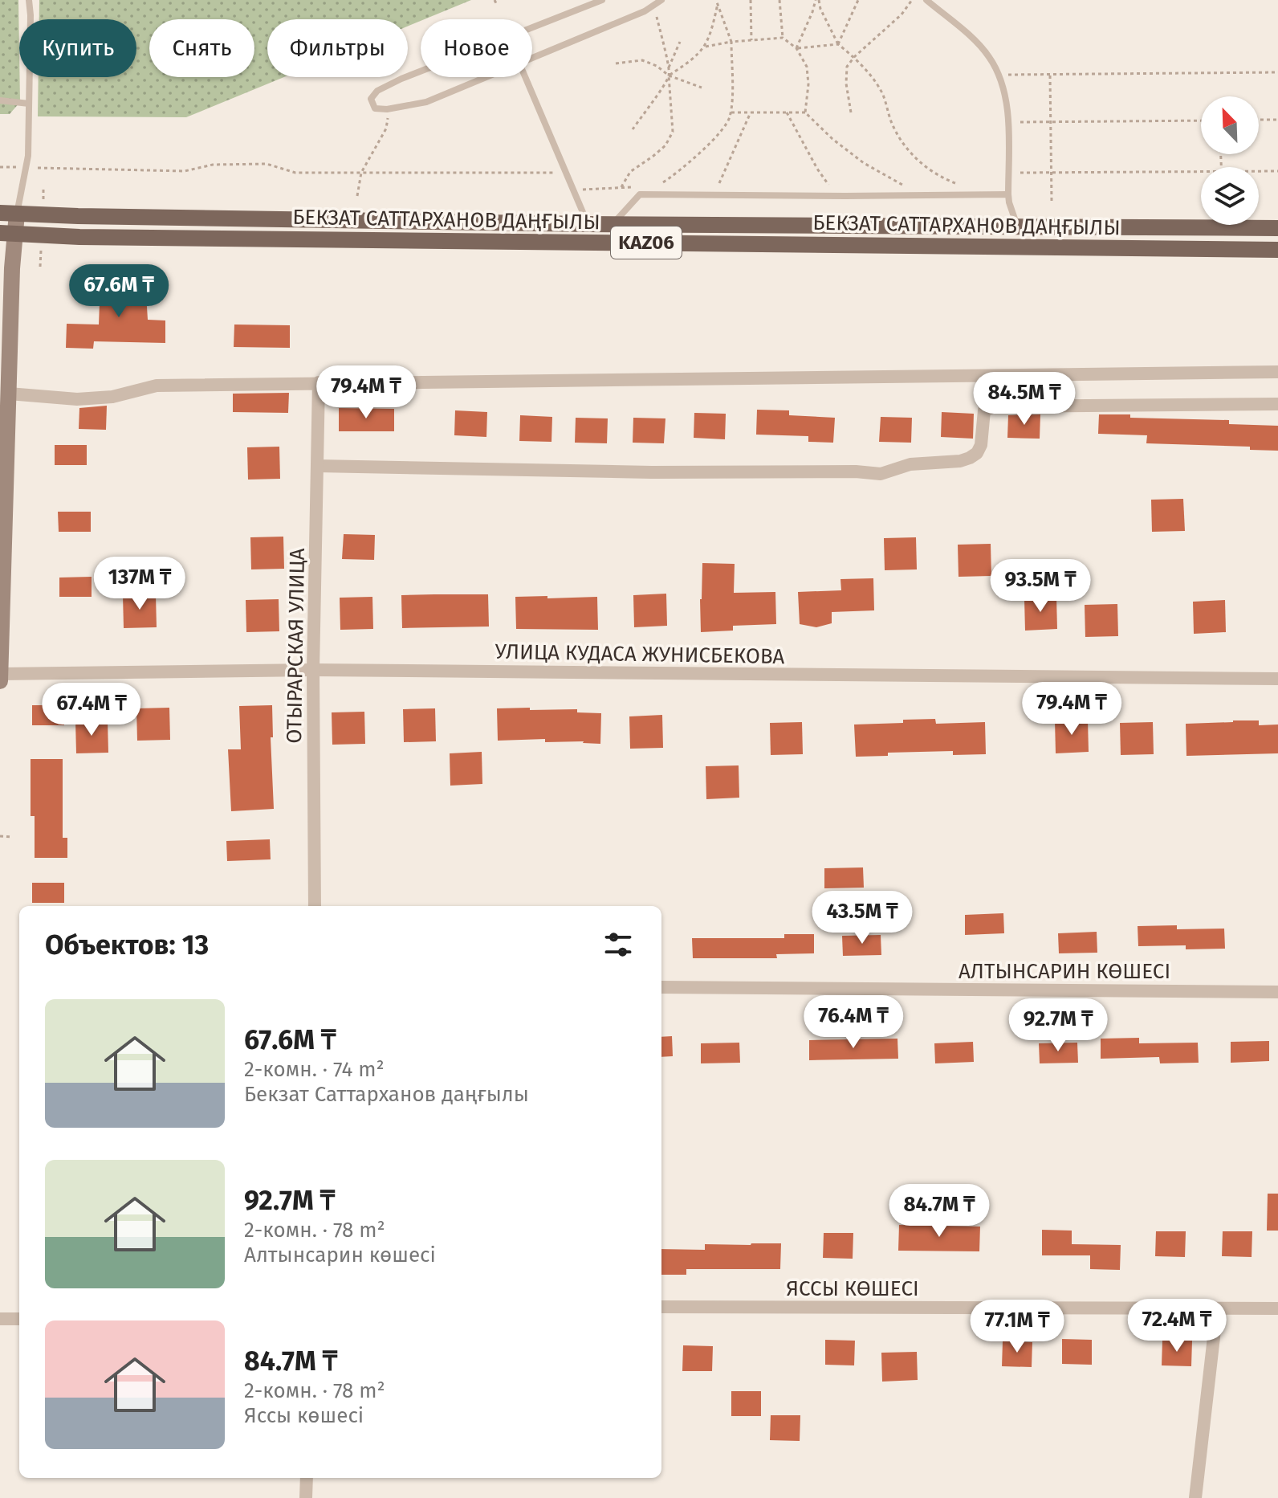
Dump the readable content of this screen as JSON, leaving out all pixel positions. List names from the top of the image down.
{
  "streets": {
    "main road": ["БЕКЗАТ САТТАРХАНОВ ДАҢҒЫЛЫ", "KАZ06"],
    "street": [
      "ОТЫРАРСКАЯ УЛИЦА",
      "УЛИЦА КУДАСА ЖУНИСБЕКОВА",
      "АЛТЫНСАРИН КӨШЕСІ",
      "ЯССЫ КӨШЕСІ"
    ]
  },
  "crossings": [
    ["ОТЫРАРСКАЯ УЛИЦА", "УЛИЦА КУДАСА ЖУНИСБЕКОВА"]
  ],
  "north": "top left",
  "page": {
    "chip": [
      "Купить",
      "Снять",
      "Фильтры",
      "Новое"
    ],
    "price": [
      "67.6M ₸",
      "79.4M ₸",
      "84.5M ₸",
      "137M ₸",
      "93.5M ₸",
      "79.4M ₸",
      "67.4M ₸",
      "43.5M ₸",
      "76.4M ₸",
      "92.7M ₸",
      "84.7M ₸",
      "72.4M ₸",
      "77.1M ₸"
    ],
    "heading": "Объектов: 13",
    "list": [
      {
        "name": "67.6M ₸",
        "note": "2-комн. · 74 m² · Бекзат Саттарханов даңғылы"
      },
      {
        "name": "92.7M ₸",
        "note": "2-комн. · 78 m² · Алтынсарин көшесі"
      },
      {
        "name": "84.7M ₸",
        "note": "2-комн. · 78 m² · Яссы көшесі"
      }
    ]
  }
}
